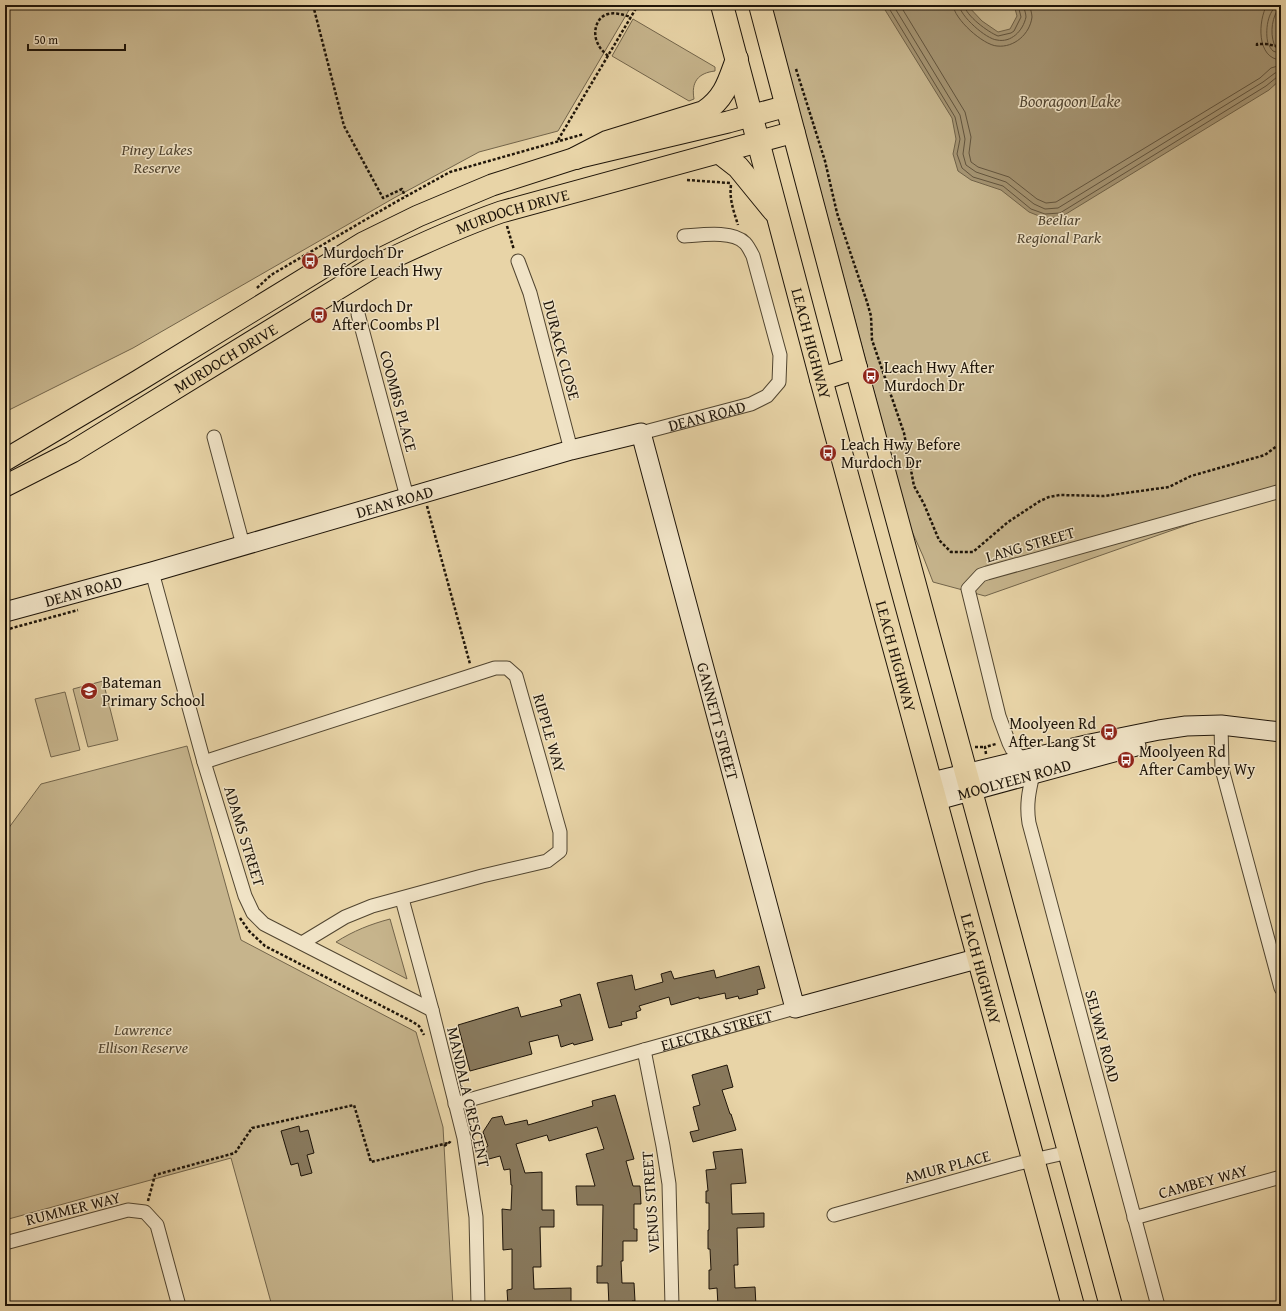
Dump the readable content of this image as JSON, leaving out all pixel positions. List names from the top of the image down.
{
  "streets": {
    "highway": ["LEACH HIGHWAY"],
    "main road": ["MURDOCH DRIVE"],
    "street": [
      "DURACK CLOSE",
      "COOMBS PLACE",
      "DEAN ROAD",
      "LANG STREET",
      "GANNETT STREET",
      "RIPPLE WAY",
      "MOOLYEEN ROAD",
      "ADAMS STREET",
      "ELECTRA STREET",
      "SELWAY ROAD",
      "MANDALA CRESCENT",
      "AMUR PLACE",
      "CAMBEY WAY",
      "VENUS STREET",
      "RUMMER WAY"
    ]
  },
  "crossings": [
    ["MURDOCH DRIVE", "LEACH HIGHWAY"],
    ["LEACH HIGHWAY", "MOOLYEEN ROAD"],
    ["LEACH HIGHWAY", "ELECTRA STREET"],
    ["LEACH HIGHWAY", "AMUR PLACE"],
    ["DURACK CLOSE", "DEAN ROAD"],
    ["COOMBS PLACE", "DEAN ROAD"],
    ["DEAN ROAD", "GANNETT STREET"],
    ["DEAN ROAD", "ADAMS STREET"],
    ["LANG STREET", "MOOLYEEN ROAD"],
    ["LANG STREET", "SELWAY ROAD"],
    ["GANNETT STREET", "ELECTRA STREET"],
    ["RIPPLE WAY", "ADAMS STREET"],
    ["RIPPLE WAY", "MANDALA CRESCENT"],
    ["MOOLYEEN ROAD", "SELWAY ROAD"],
    ["ADAMS STREET", "MANDALA CRESCENT"],
    ["ELECTRA STREET", "MANDALA CRESCENT"],
    ["ELECTRA STREET", "VENUS STREET"],
    ["SELWAY ROAD", "CAMBEY WAY"]
  ],
  "water": ["Booragoon Lake"],
  "parks": ["Piney Lakes Reserve", "Beeliar Regional Park", "Lawrence Ellison Reserve"],
  "places": {
    "bus stop": [
      "Murdoch Dr Before Leach Hwy",
      "Murdoch Dr After Coombs Pl",
      "Leach Hwy After Murdoch Dr",
      "Leach Hwy Before Murdoch Dr",
      "Moolyeen Rd After Lang St",
      "Moolyeen Rd After Cambey Wy"
    ],
    "school or university": ["Bateman Primary School"]
  },
  "scale_bar": "50 m"
}
